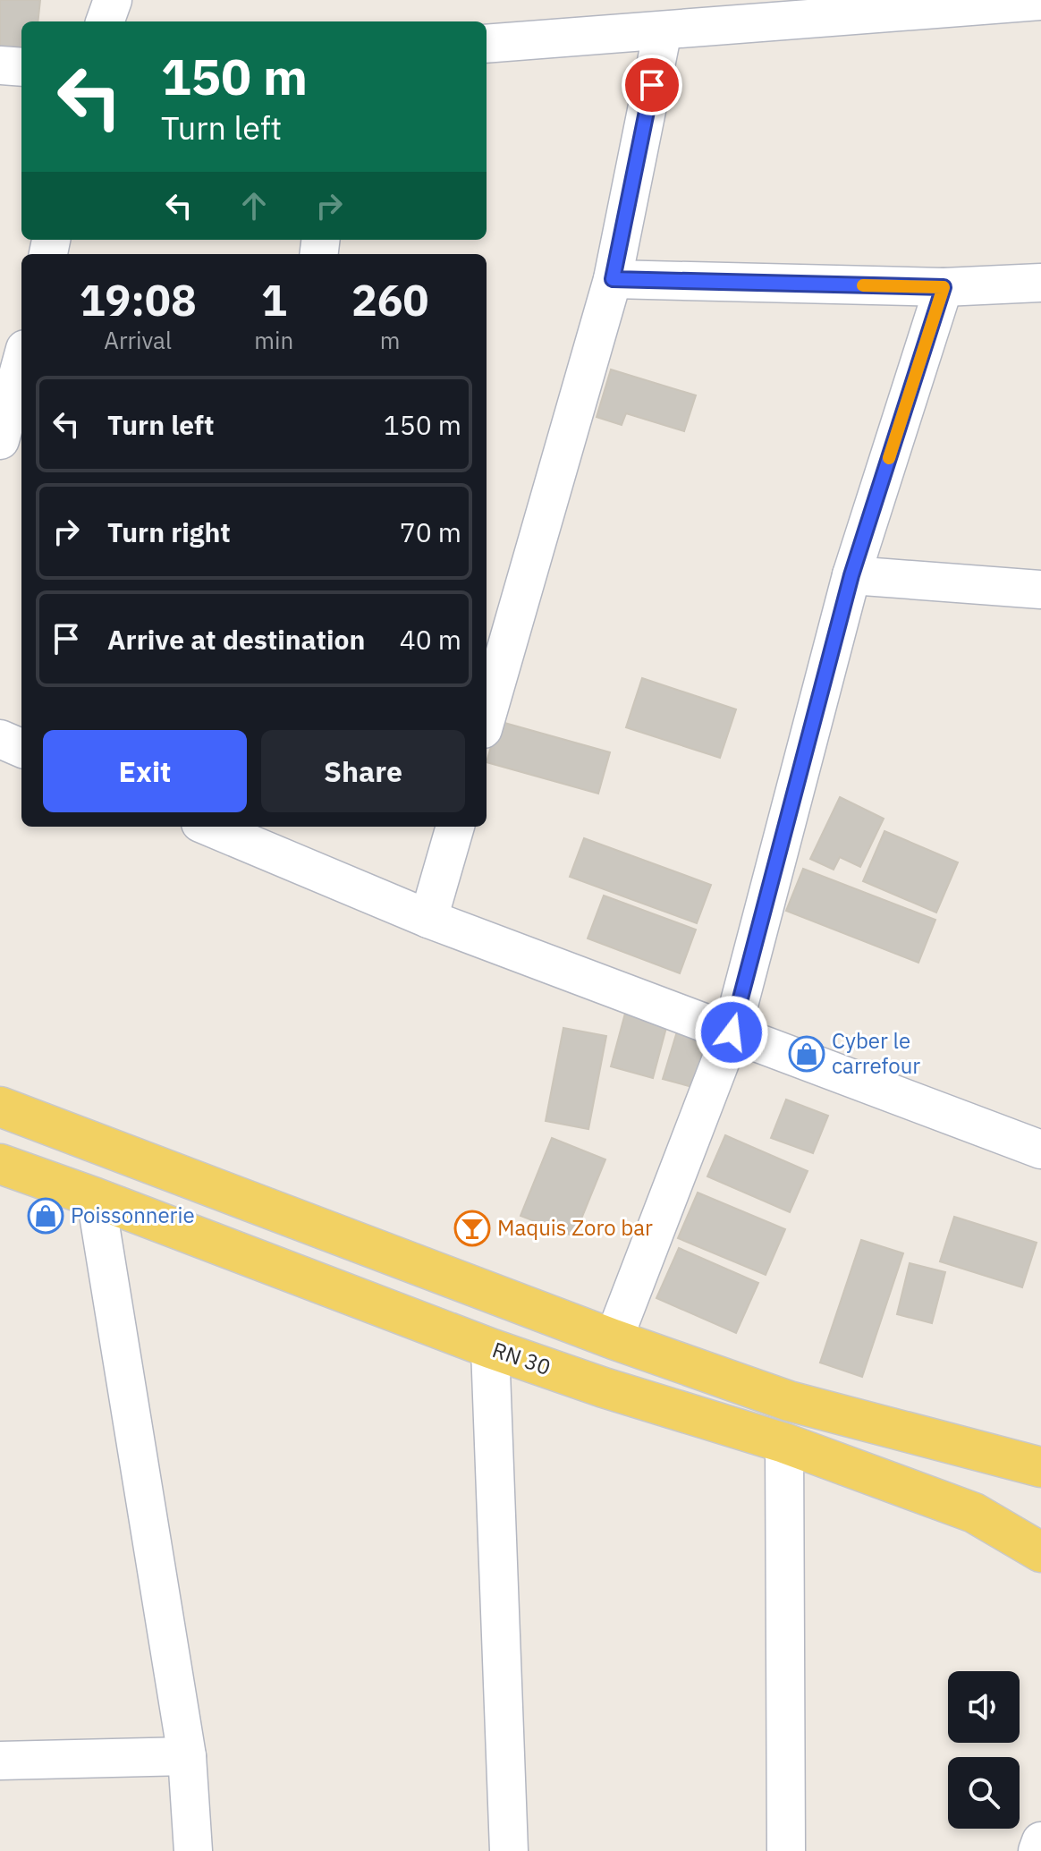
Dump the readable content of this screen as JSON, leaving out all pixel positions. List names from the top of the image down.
{
  "streets": {
    "main road": ["RN 30"]
  },
  "places": {
    "shop": ["Cyber le carrefour", "Poissonnerie"],
    "bar": ["Maquis Zoro bar"]
  },
  "page": {
    "turn": ["150 m", "Turn left"],
    "eta": [
      "19:08",
      "Arrival",
      "1",
      "min",
      "260",
      "m"
    ],
    "list": [
      {
        "name": "Turn left",
        "value": "150 m"
      },
      {
        "name": "Turn right",
        "value": "70 m"
      },
      {
        "name": "Arrive at destination",
        "value": "40 m"
      }
    ],
    "buttons": ["Exit", "Share"]
  }
}
